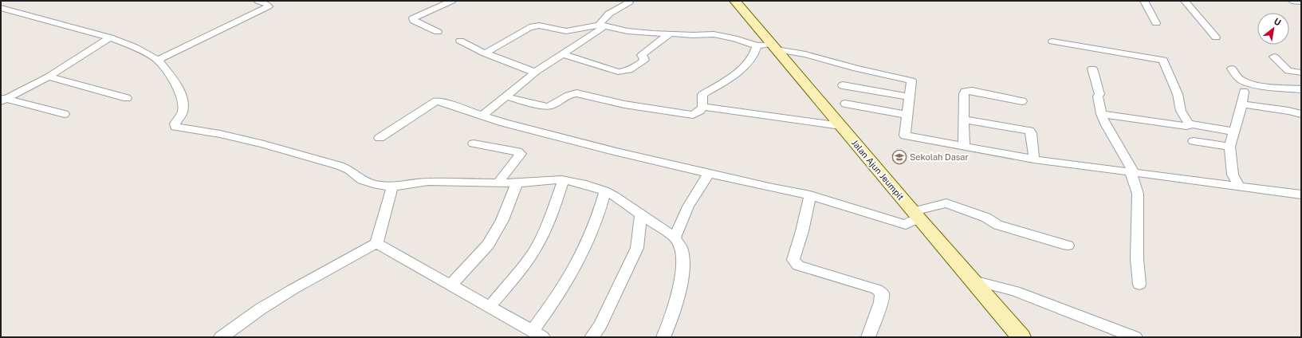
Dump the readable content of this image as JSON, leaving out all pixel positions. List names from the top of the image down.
{
  "streets": {
    "street": ["Jalan Ajun Jeumpit"]
  },
  "places": {
    "school or university": ["Sekolah Dasar"]
  },
  "north": "top right"
}
